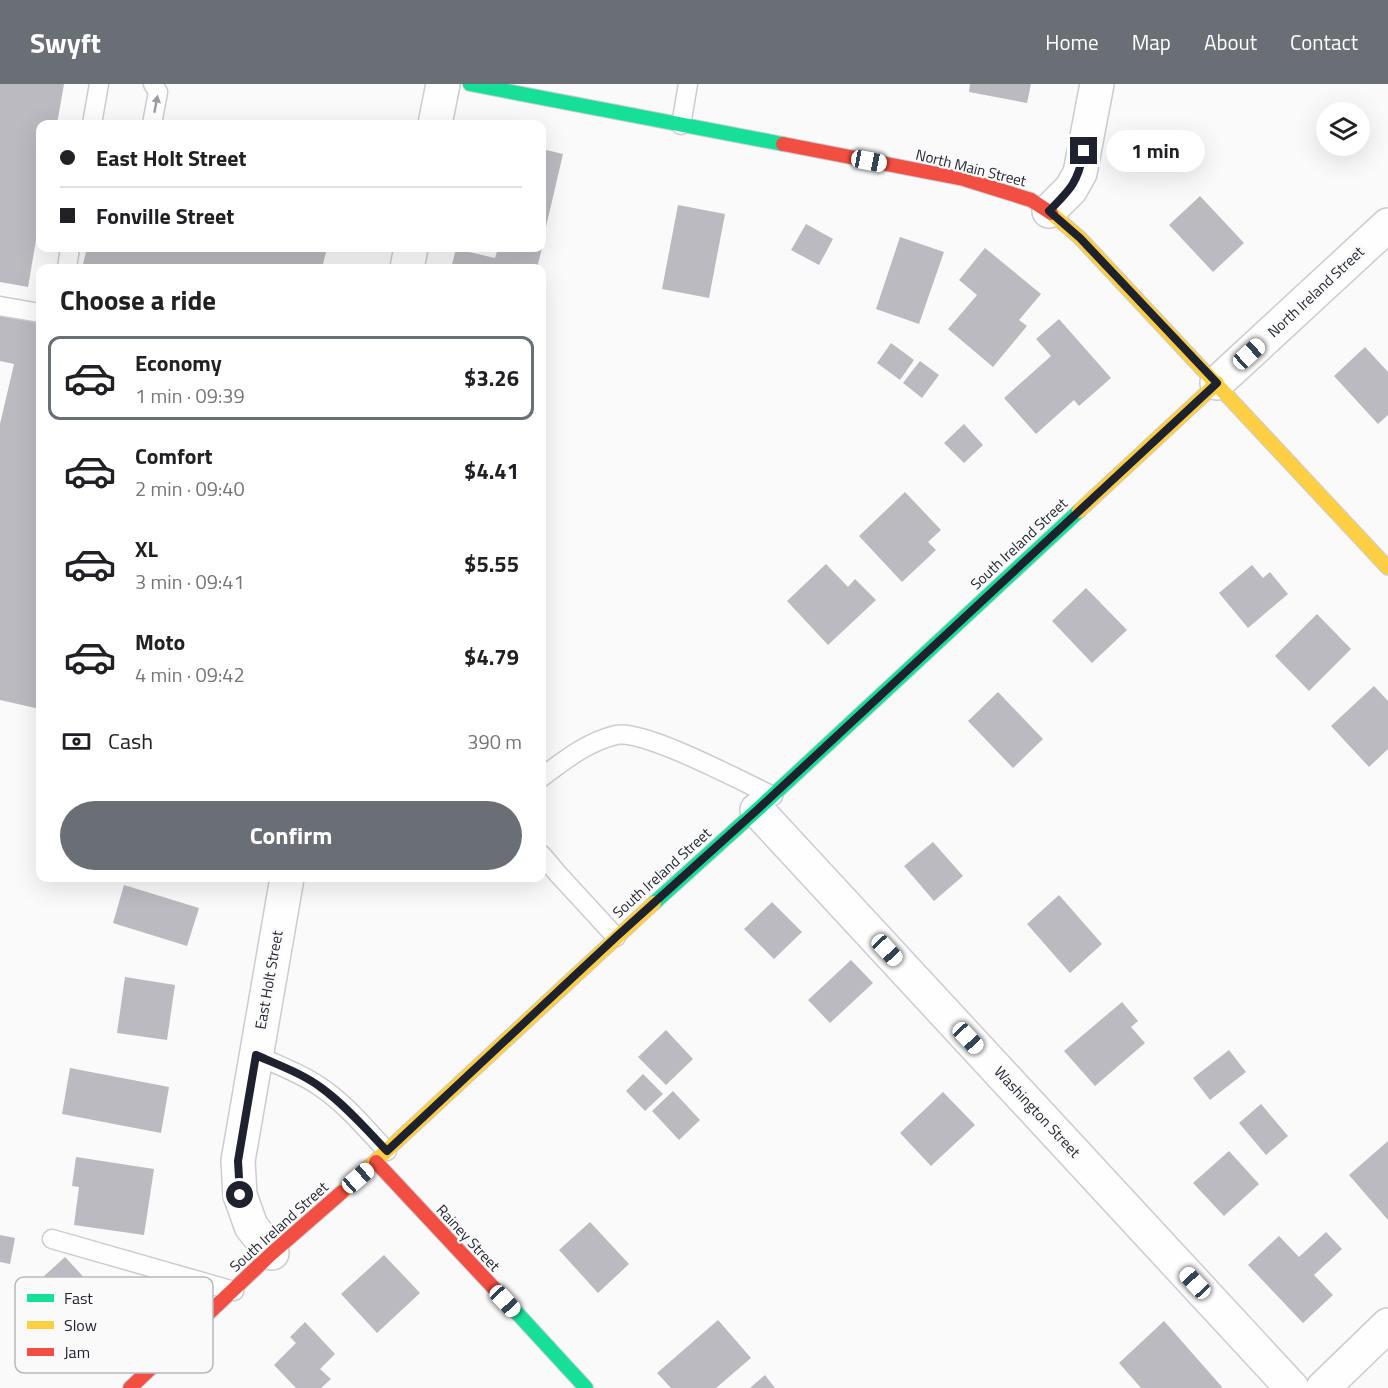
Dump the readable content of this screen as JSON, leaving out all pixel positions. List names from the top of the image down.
{
  "streets": {
    "street": [
      "North Main Street",
      "North Ireland Street",
      "South Ireland Street",
      "East Holt Street",
      "Washington Street",
      "Rainey Street"
    ]
  },
  "crossings": [
    ["North Main Street", "North Ireland Street"],
    ["North Main Street", "South Ireland Street"],
    ["North Ireland Street", "South Ireland Street"],
    ["South Ireland Street", "East Holt Street"],
    ["South Ireland Street", "Washington Street"],
    ["South Ireland Street", "Rainey Street"]
  ],
  "legend": ["Fast", "Slow", "Jam"],
  "page": {
    "header": "Swyft",
    "nav": [
      "Home",
      "Map",
      "About",
      "Contact"
    ],
    "banner": ["East Holt Street", "Fonville Street"],
    "bubble": "1 min",
    "heading": "Choose a ride",
    "list": [
      {
        "name": "Economy",
        "note": "1 min · 09:39",
        "value": "$3.26"
      },
      {
        "name": "Comfort",
        "note": "2 min · 09:40",
        "value": "$4.41"
      },
      {
        "name": "XL",
        "note": "3 min · 09:41",
        "value": "$5.55"
      },
      {
        "name": "Moto",
        "note": "4 min · 09:42",
        "value": "$4.79"
      }
    ],
    "pay": ["Cash", "390 m"],
    "buttons": "Confirm"
  }
}
